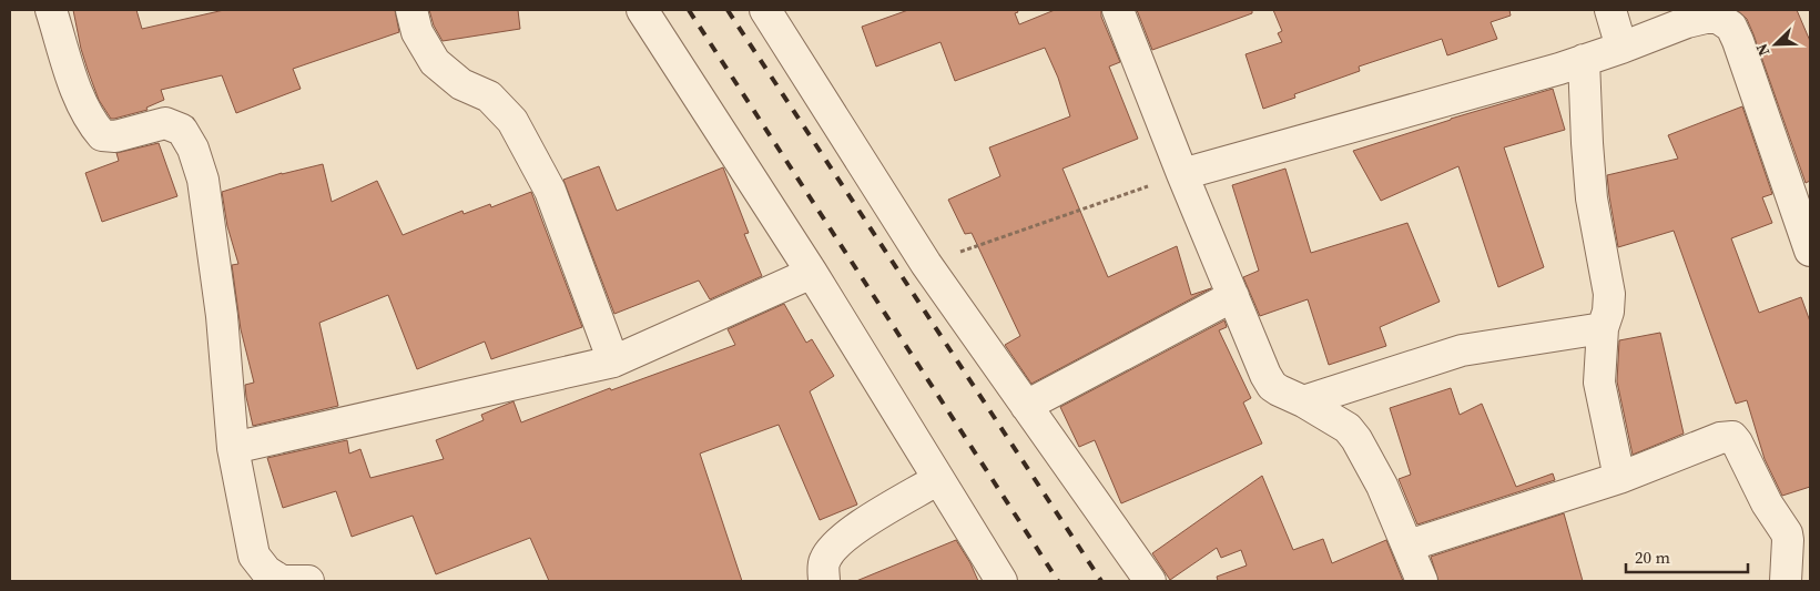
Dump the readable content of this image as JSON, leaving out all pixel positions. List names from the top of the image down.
{
  "scale_bar": "20 m",
  "north": "bottom left"
}
